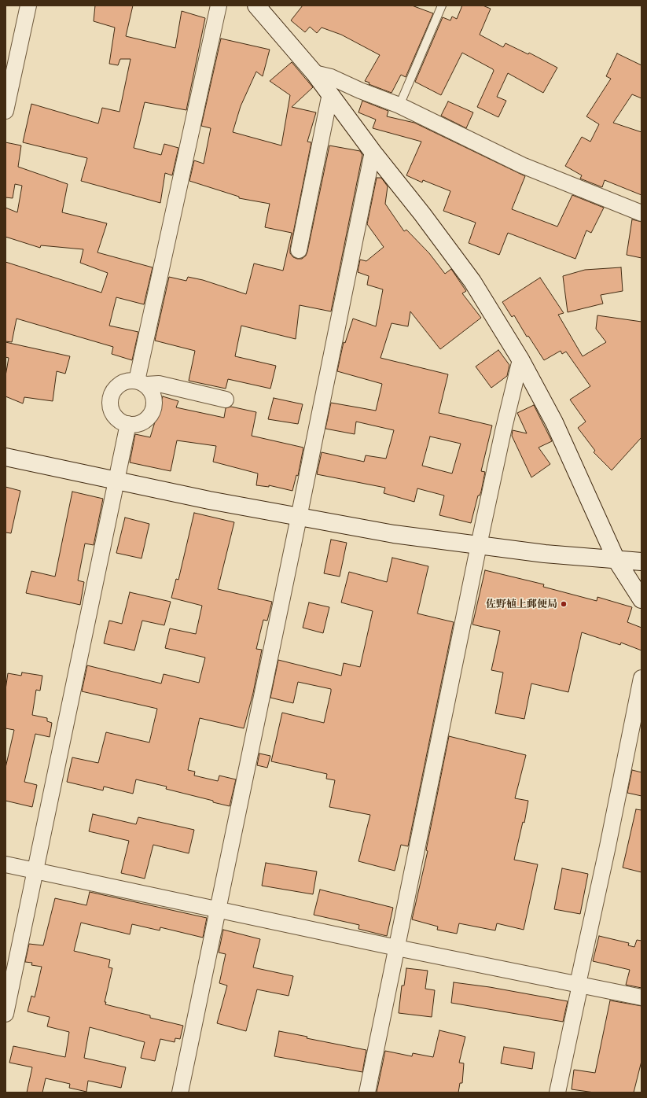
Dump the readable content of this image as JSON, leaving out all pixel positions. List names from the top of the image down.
{
  "places": ["佐野植上郵便局"]
}
